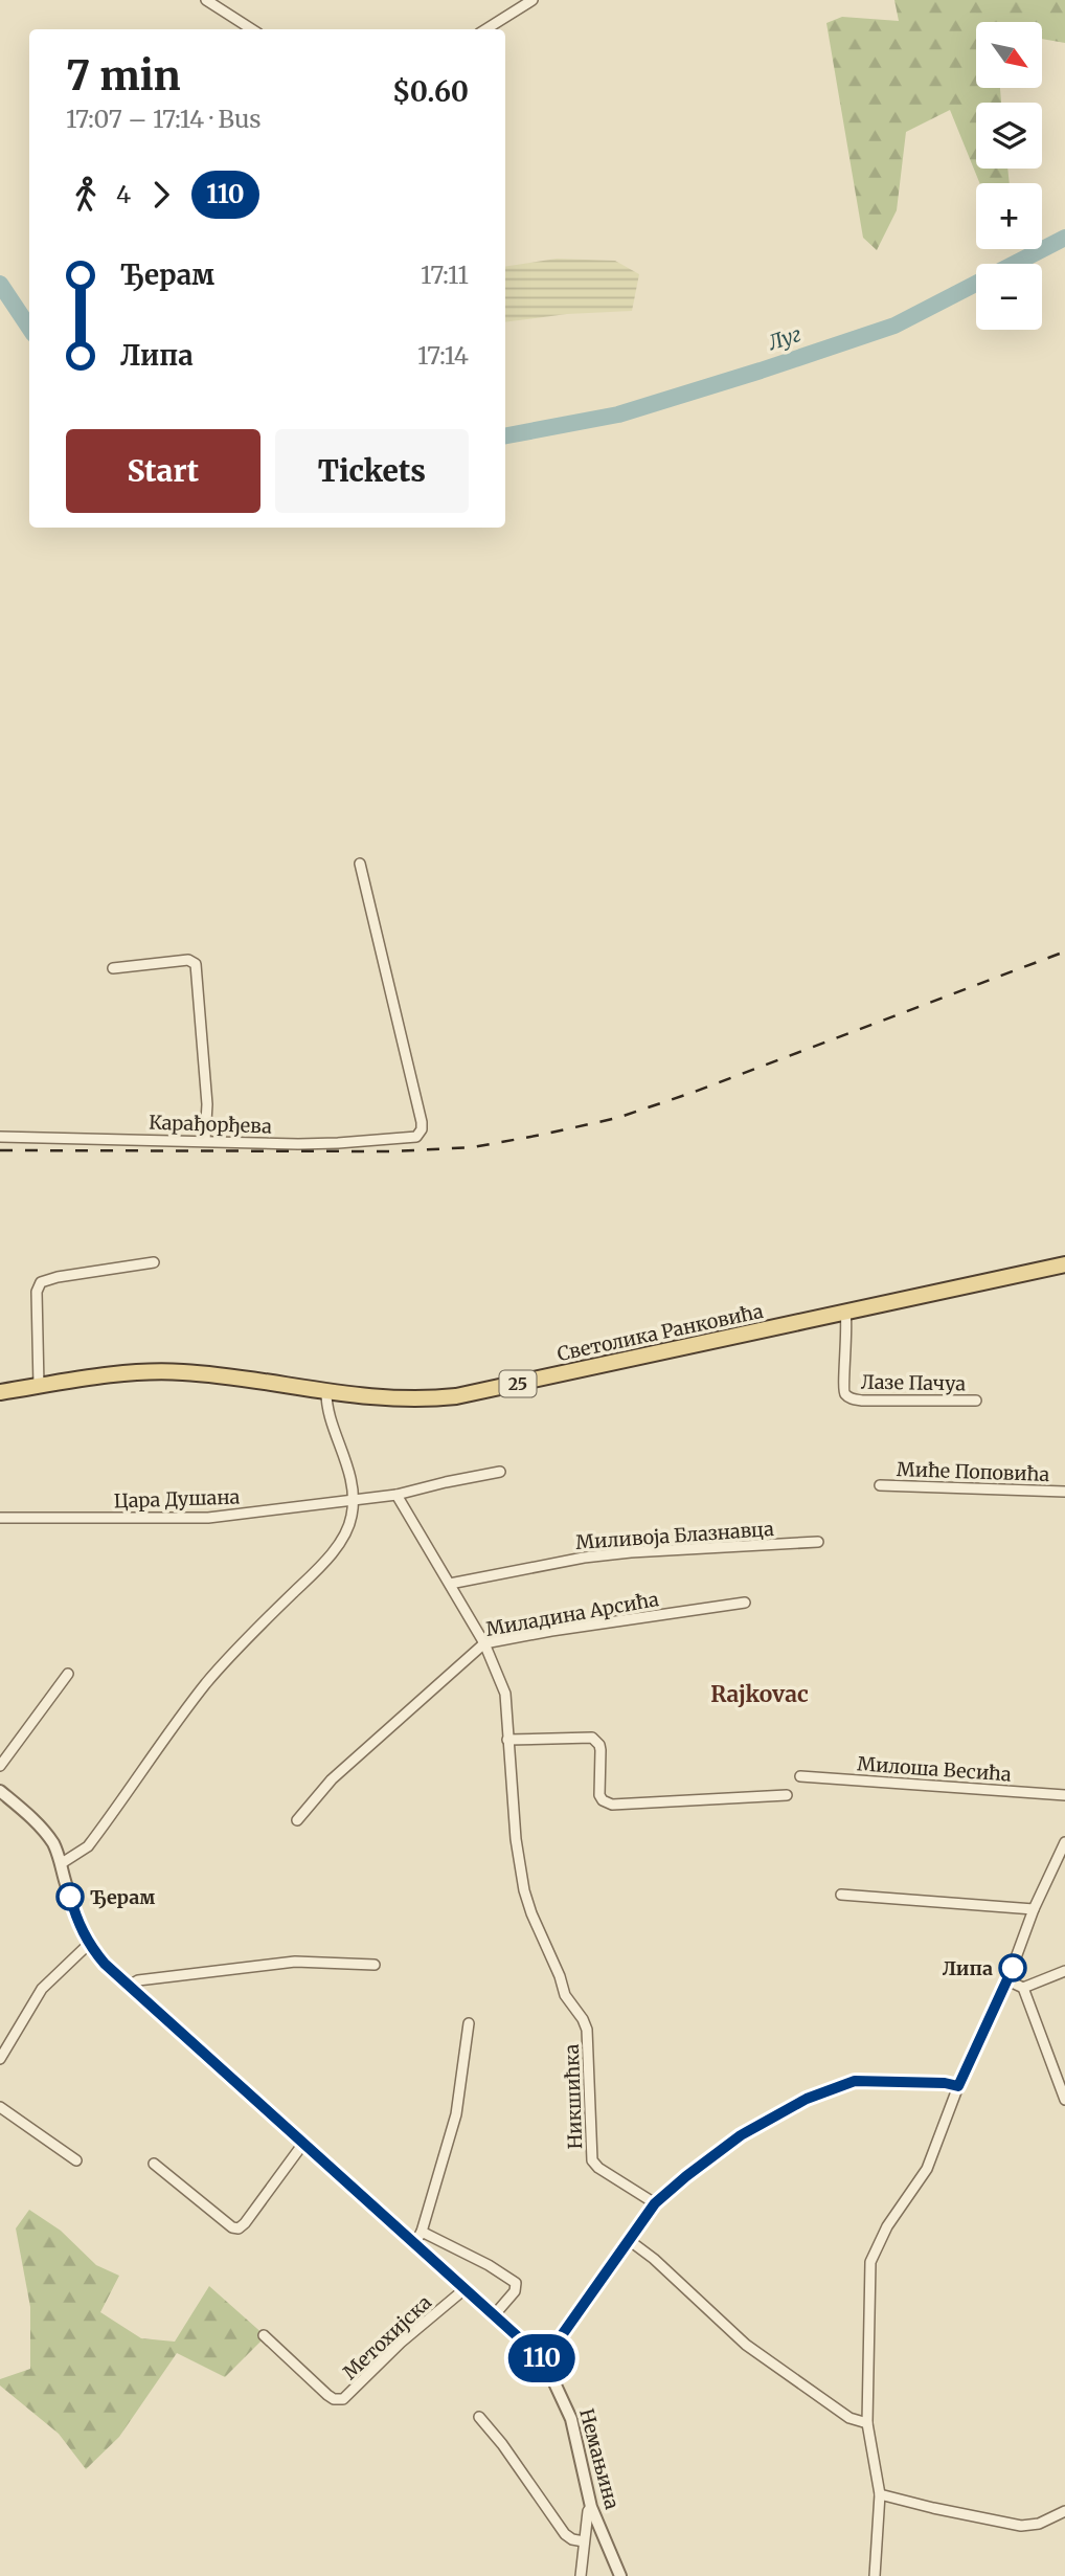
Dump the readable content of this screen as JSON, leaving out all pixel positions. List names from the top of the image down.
{
  "streets": {
    "main road": ["Светолика Ранковића", "25"],
    "street": [
      "Карађорђева",
      "Лазе Пачуа",
      "Миће Поповића",
      "Цара Душана",
      "Миливоја Блазнавца",
      "Миладина Арсића",
      "Милоша Весића",
      "Никшићка",
      "Метохијска",
      "Немањина"
    ]
  },
  "crossings": [
    ["Светолика Ранковића", "Лазе Пачуа"],
    ["Метохијска", "Немањина"]
  ],
  "districts": ["Rajkovac"],
  "water": ["Луг"],
  "places": ["Ђерам", "Липа"],
  "lines": ["bus line 110"],
  "north": "bottom right",
  "page": {
    "on_map": "110",
    "map_buttons": ["+", "−"],
    "heading": ["7 min", "17:07 – 17:14 · Bus", "$0.60"],
    "legs": ["4", "110"],
    "list": [
      {
        "name": "Ђерам",
        "value": "17:11"
      },
      {
        "name": "Липа",
        "value": "17:14"
      }
    ],
    "buttons": ["Start", "Tickets"]
  }
}
